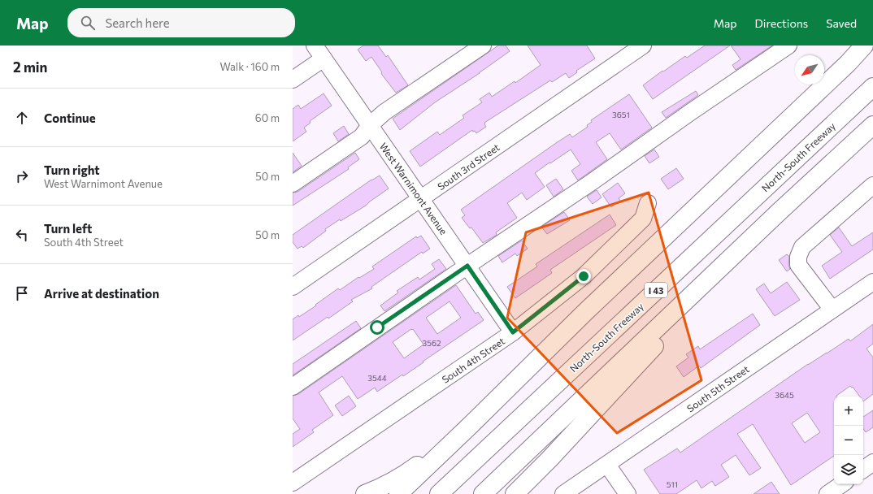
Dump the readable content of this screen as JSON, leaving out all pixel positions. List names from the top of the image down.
{
  "streets": {
    "highway": ["North-South Freeway", "I 43"],
    "street": [
      "South 3rd Street",
      "West Warnimont Avenue",
      "South 4th Street",
      "South 5th Street"
    ]
  },
  "crossings": [
    ["South 3rd Street", "West Warnimont Avenue"],
    ["West Warnimont Avenue", "South 4th Street"]
  ],
  "house_numbers": [
    "3651",
    "3562",
    "3544",
    "3645",
    "511"
  ],
  "north": "bottom left",
  "page": {
    "header": "Map",
    "search": "Search here",
    "nav": ["Map", "Directions", "Saved"],
    "heading": ["2 min", "Walk · 160 m"],
    "list": [
      ["Continue", "60 m"],
      ["Turn right", "West Warnimont Avenue", "50 m"],
      ["Turn left", "South 4th Street", "50 m"],
      "Arrive at destination"
    ],
    "map_buttons": ["+", "−"]
  }
}
